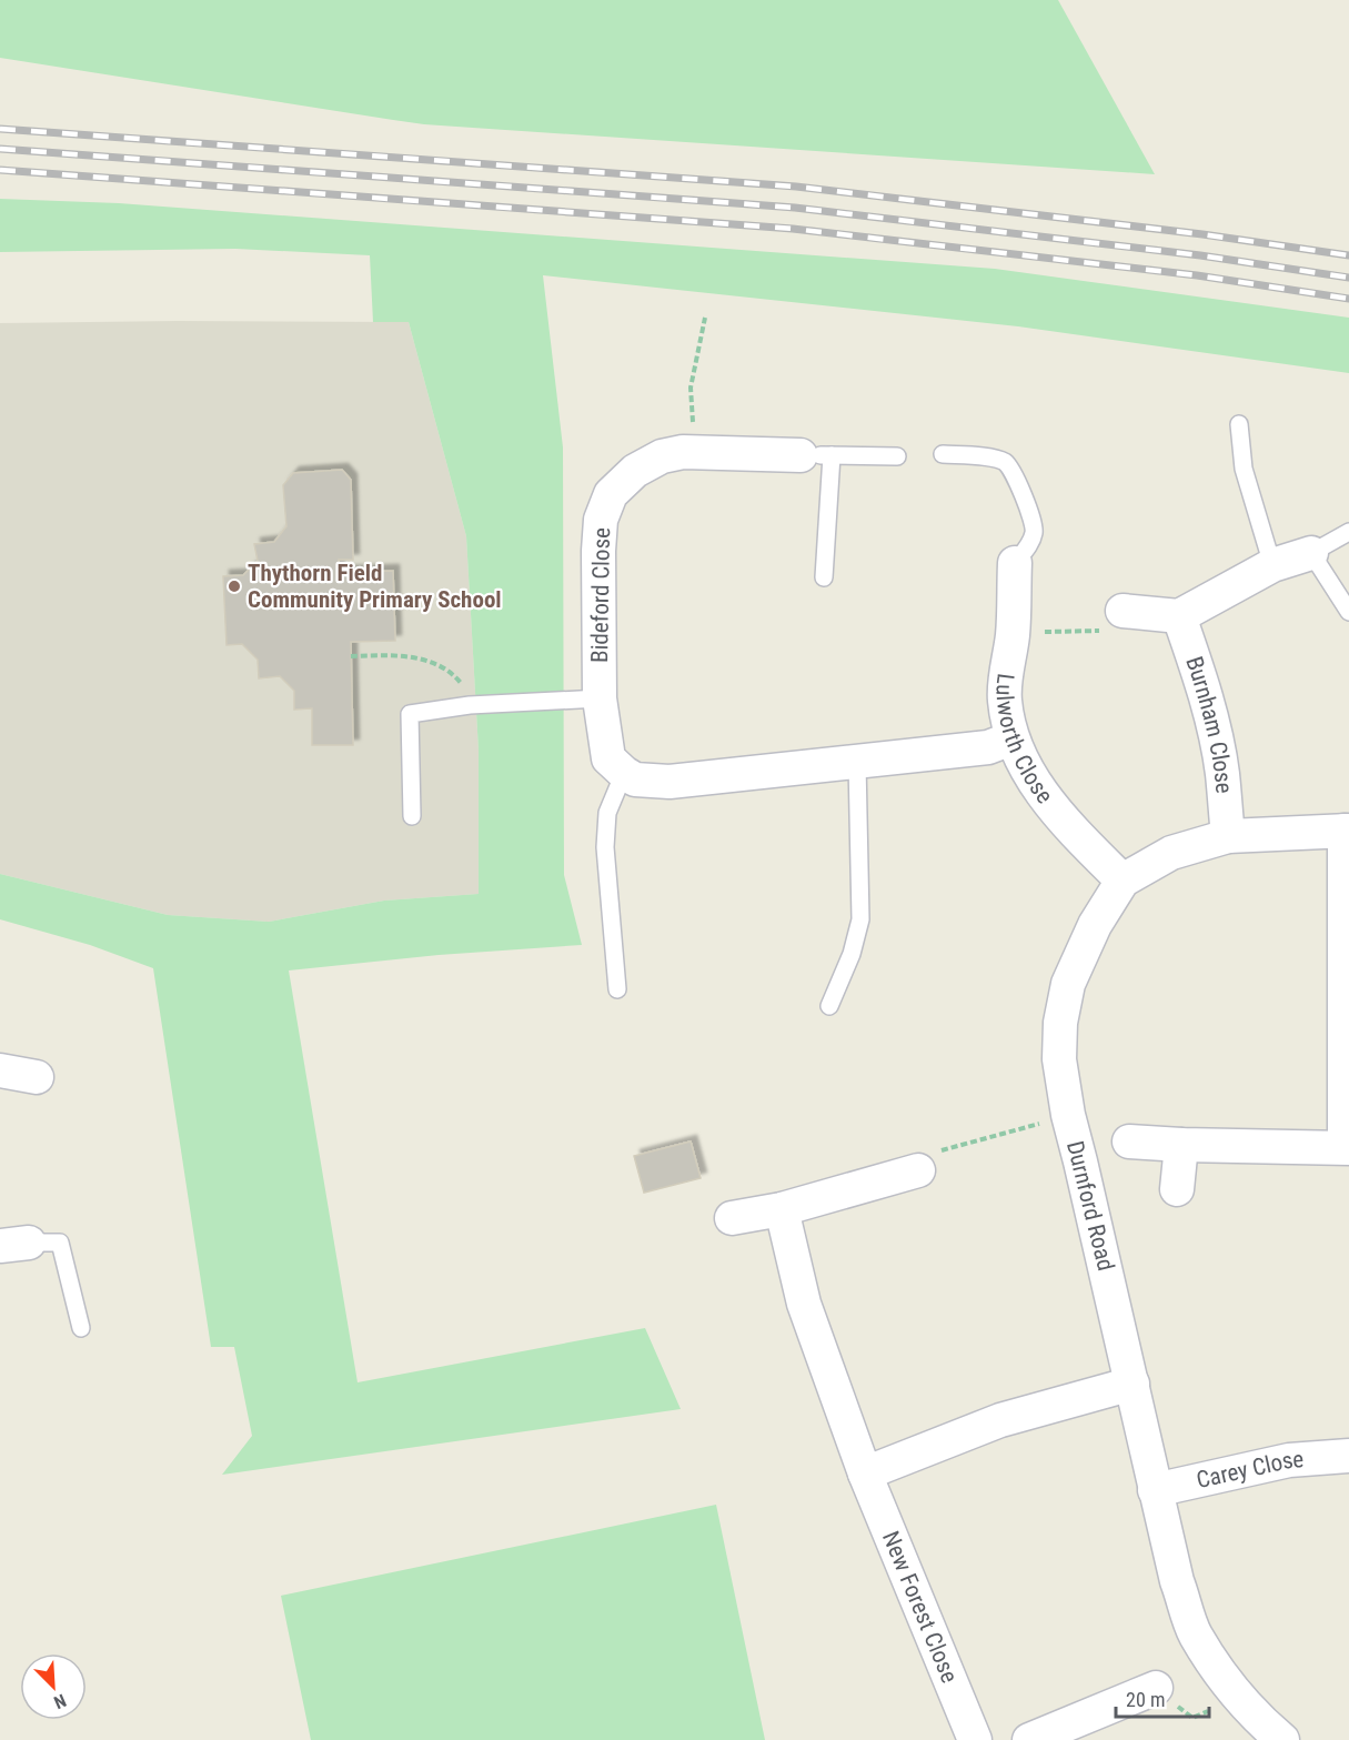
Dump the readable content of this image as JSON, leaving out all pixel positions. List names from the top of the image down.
{
  "streets": {
    "street": [
      "Bideford Close",
      "Burnham Close",
      "Lulworth Close",
      "Durnford Road",
      "Carey Close",
      "New Forest Close"
    ]
  },
  "crossings": [
    ["Burnham Close", "Durnford Road"],
    ["Lulworth Close", "Durnford Road"],
    ["Durnford Road", "Carey Close"]
  ],
  "places": ["Thythorn Field Community Primary School"],
  "scale_bar": "20 m",
  "north": "bottom right"
}
